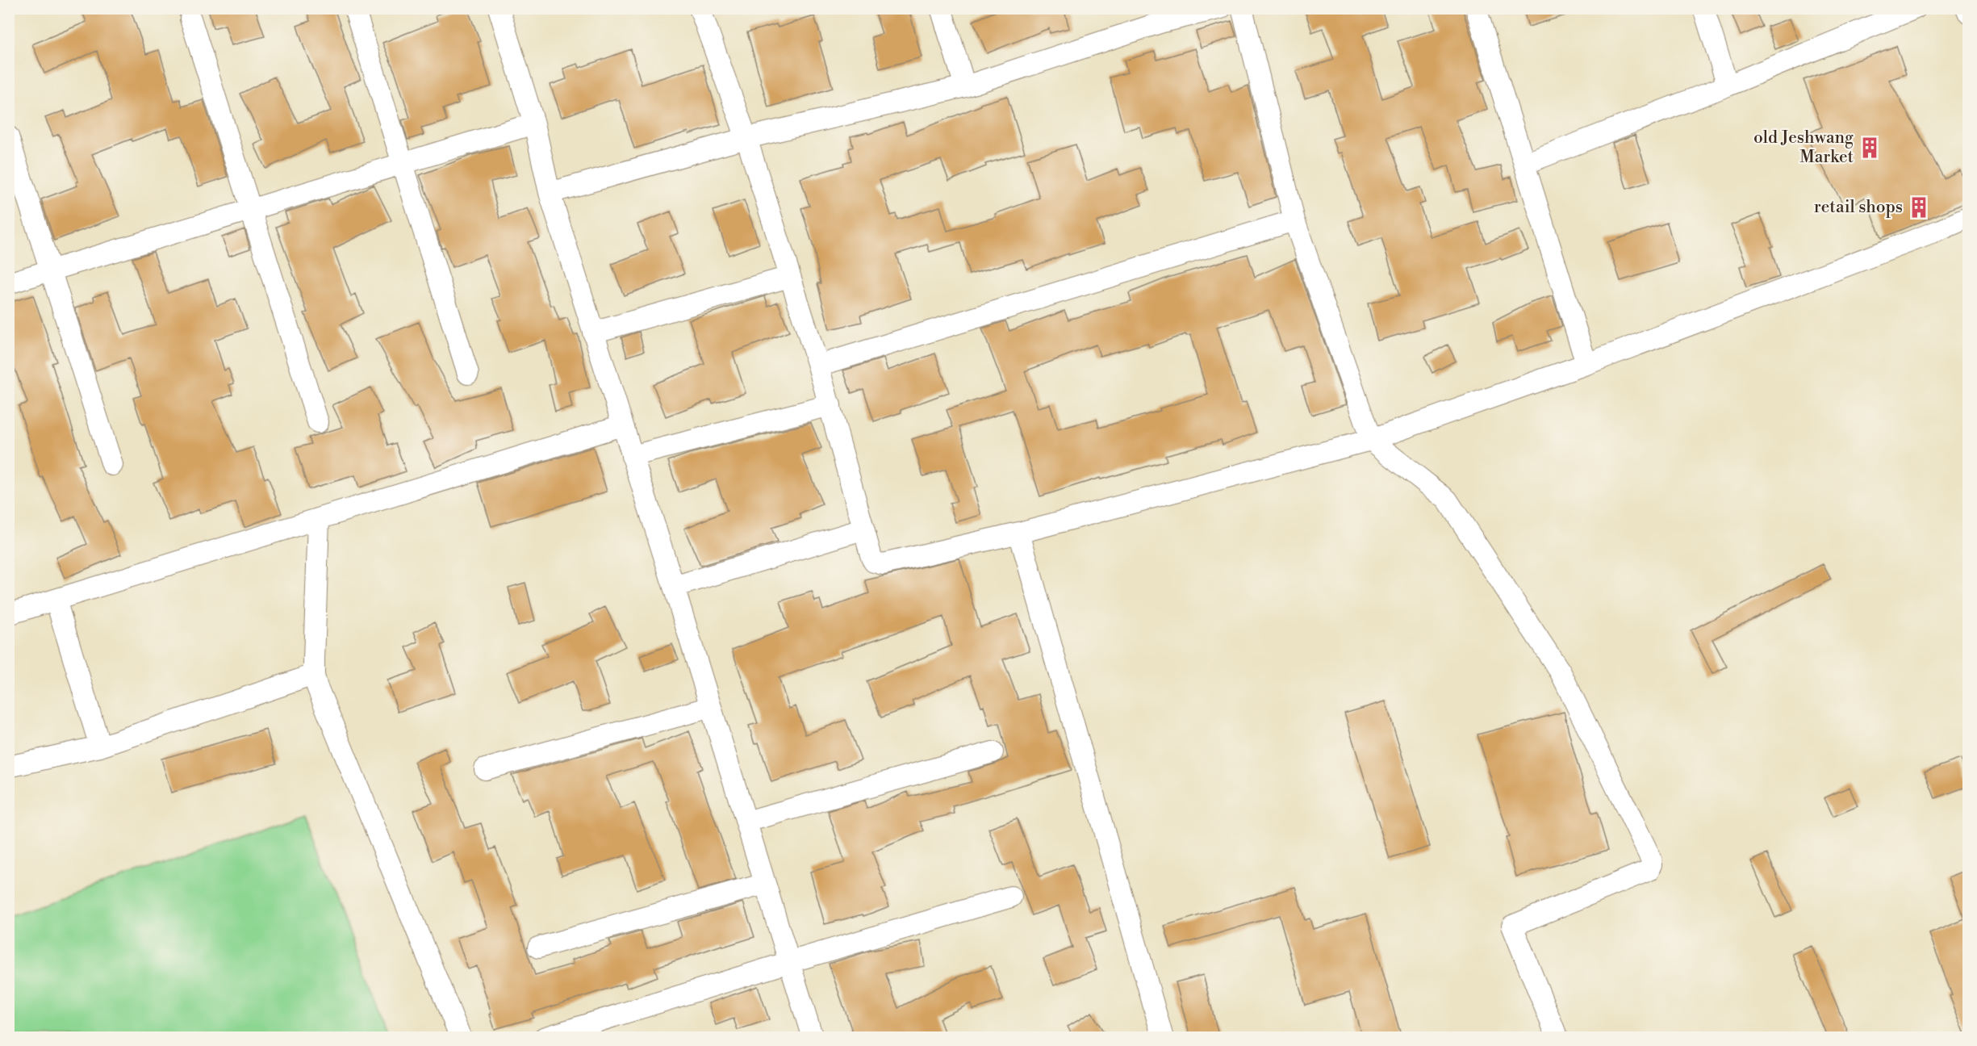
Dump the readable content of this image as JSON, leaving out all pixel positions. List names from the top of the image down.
{
  "places": {
    "building": ["old Jeshwang Market", "retail shops"]
  }
}
